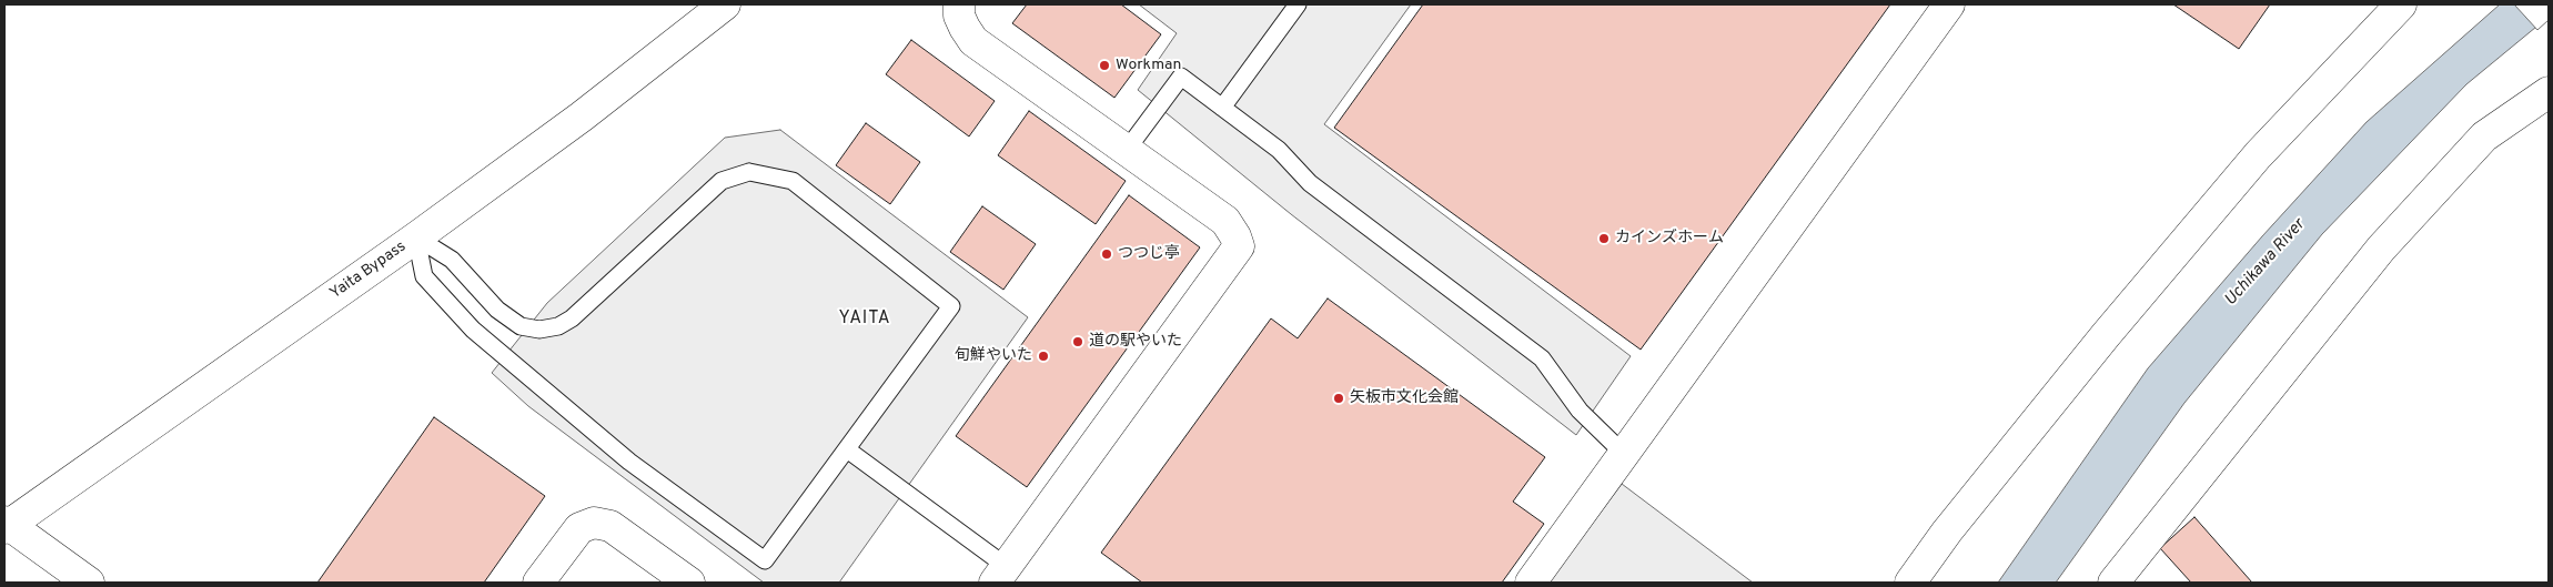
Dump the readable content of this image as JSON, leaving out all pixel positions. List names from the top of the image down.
{
  "streets": {
    "street": ["Yaita Bypass"]
  },
  "districts": ["YAITA"],
  "water": ["Uchikawa River"],
  "places": [
    "Workman",
    "カインズホーム",
    "つつじ亭",
    "道の駅やいた",
    "旬鮮やいた",
    "矢板市文化会館"
  ]
}
